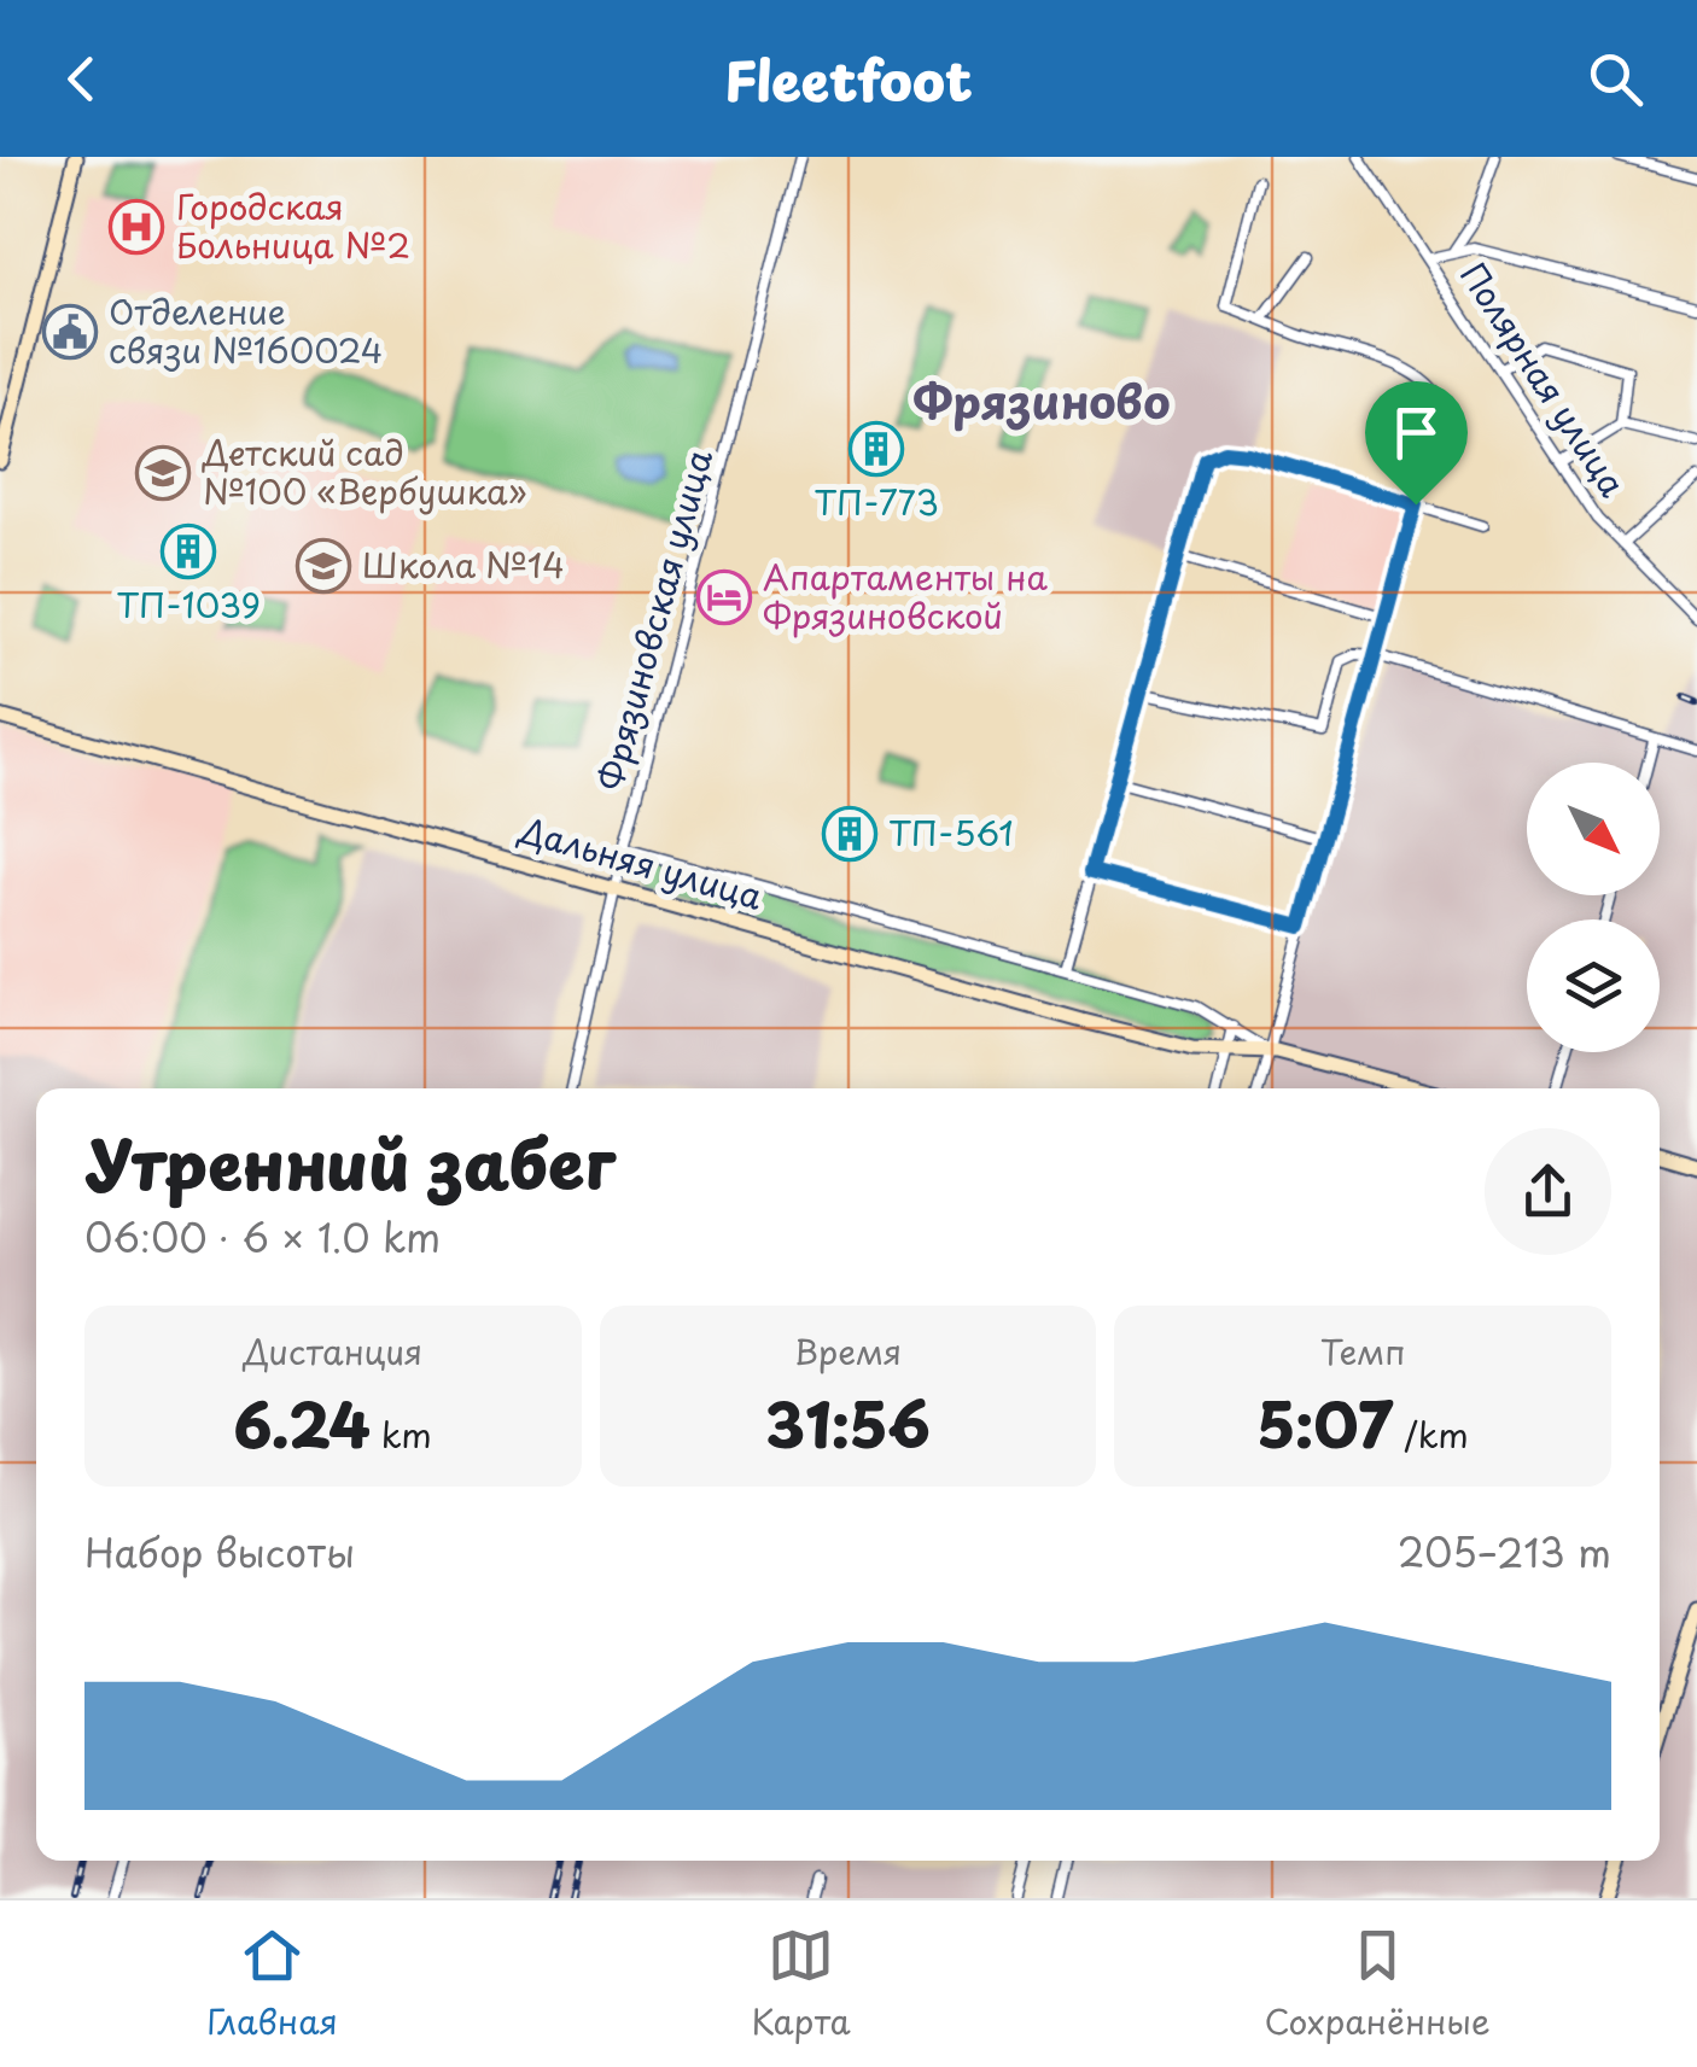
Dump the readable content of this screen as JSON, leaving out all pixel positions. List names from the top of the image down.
{
  "streets": {
    "street": ["Полярная улица", "Фрязиновская улица", "Дальняя улица"]
  },
  "crossings": [
    ["Фрязиновская улица", "Дальняя улица"]
  ],
  "districts": ["Фрязиново"],
  "places": {
    "hospital": ["Городская Больница №2"],
    "public building": ["Отделение связи №160024"],
    "building": ["ТП-773", "ТП-1039", "ТП-561"],
    "school or university": ["Детский сад №100 «Вербушка»", "Школа №14"],
    "hotel": ["Апартаменты на Фрязиновской"]
  },
  "north": "bottom right",
  "page": {
    "header": "Fleetfoot",
    "heading": ["Утренний забег", "06:00 · 6 × 1.0 km"],
    "stats": [
      ["Дистанция", "6.24 km"],
      ["Время", "31:56"],
      ["Темп", "5:07 /km"]
    ],
    "chart": ["Набор высоты", "205–213 m"],
    "tabs": ["Главная", "Карта", "Сохранённые"]
  }
}
